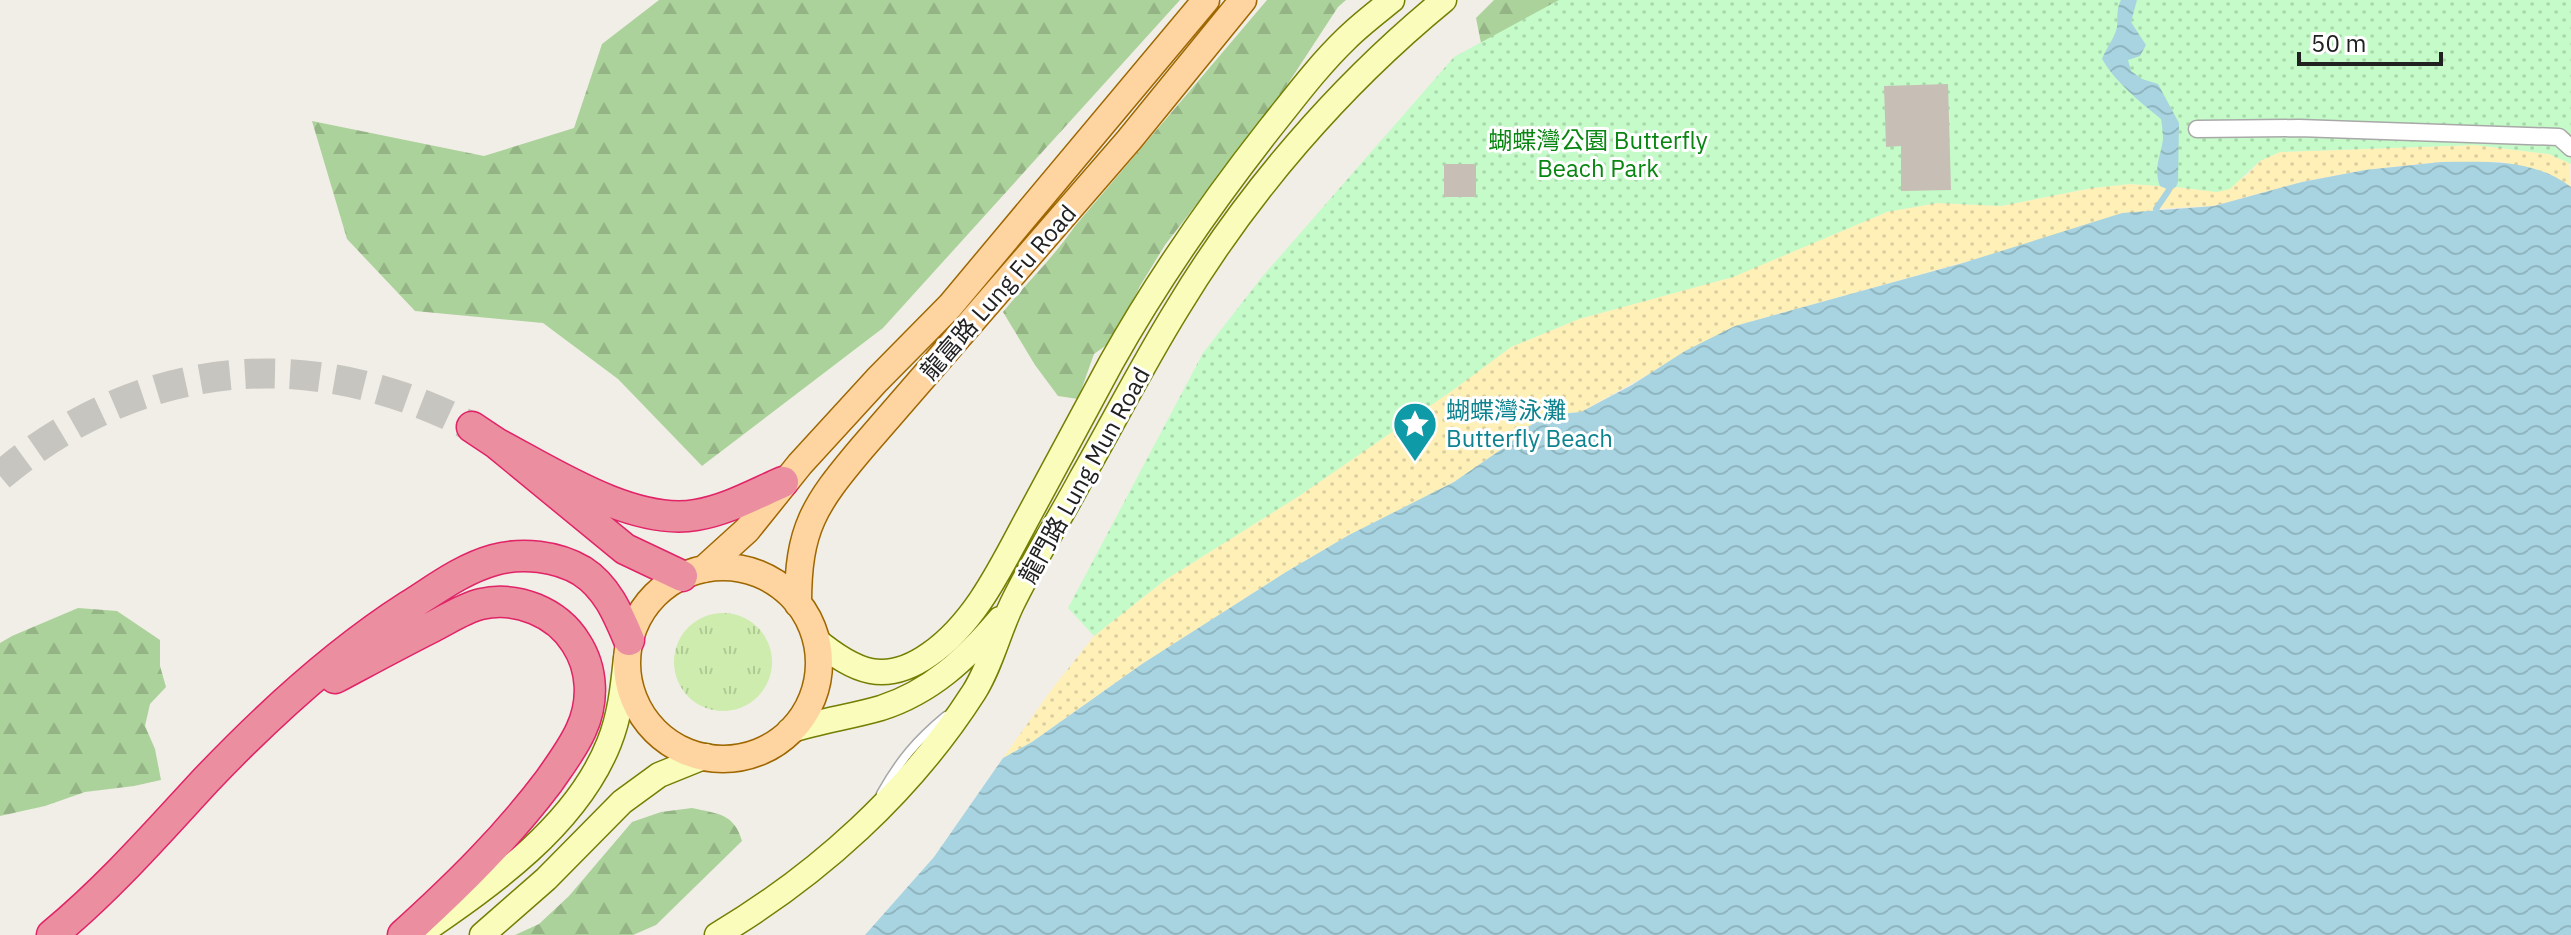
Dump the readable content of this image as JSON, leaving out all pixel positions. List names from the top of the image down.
{
  "streets": {
    "main road": ["龍富路 Lung Fu Road", "龍門路 Lung Mun Road"]
  },
  "crossings": [
    ["龍富路 Lung Fu Road", "龍門路 Lung Mun Road"]
  ],
  "parks": ["蝴蝶灣公園 Butterfly Beach Park"],
  "places": {
    "place": ["蝴蝶灣泳灘 Butterfly Beach"]
  },
  "scale_bar": "50 m"
}
